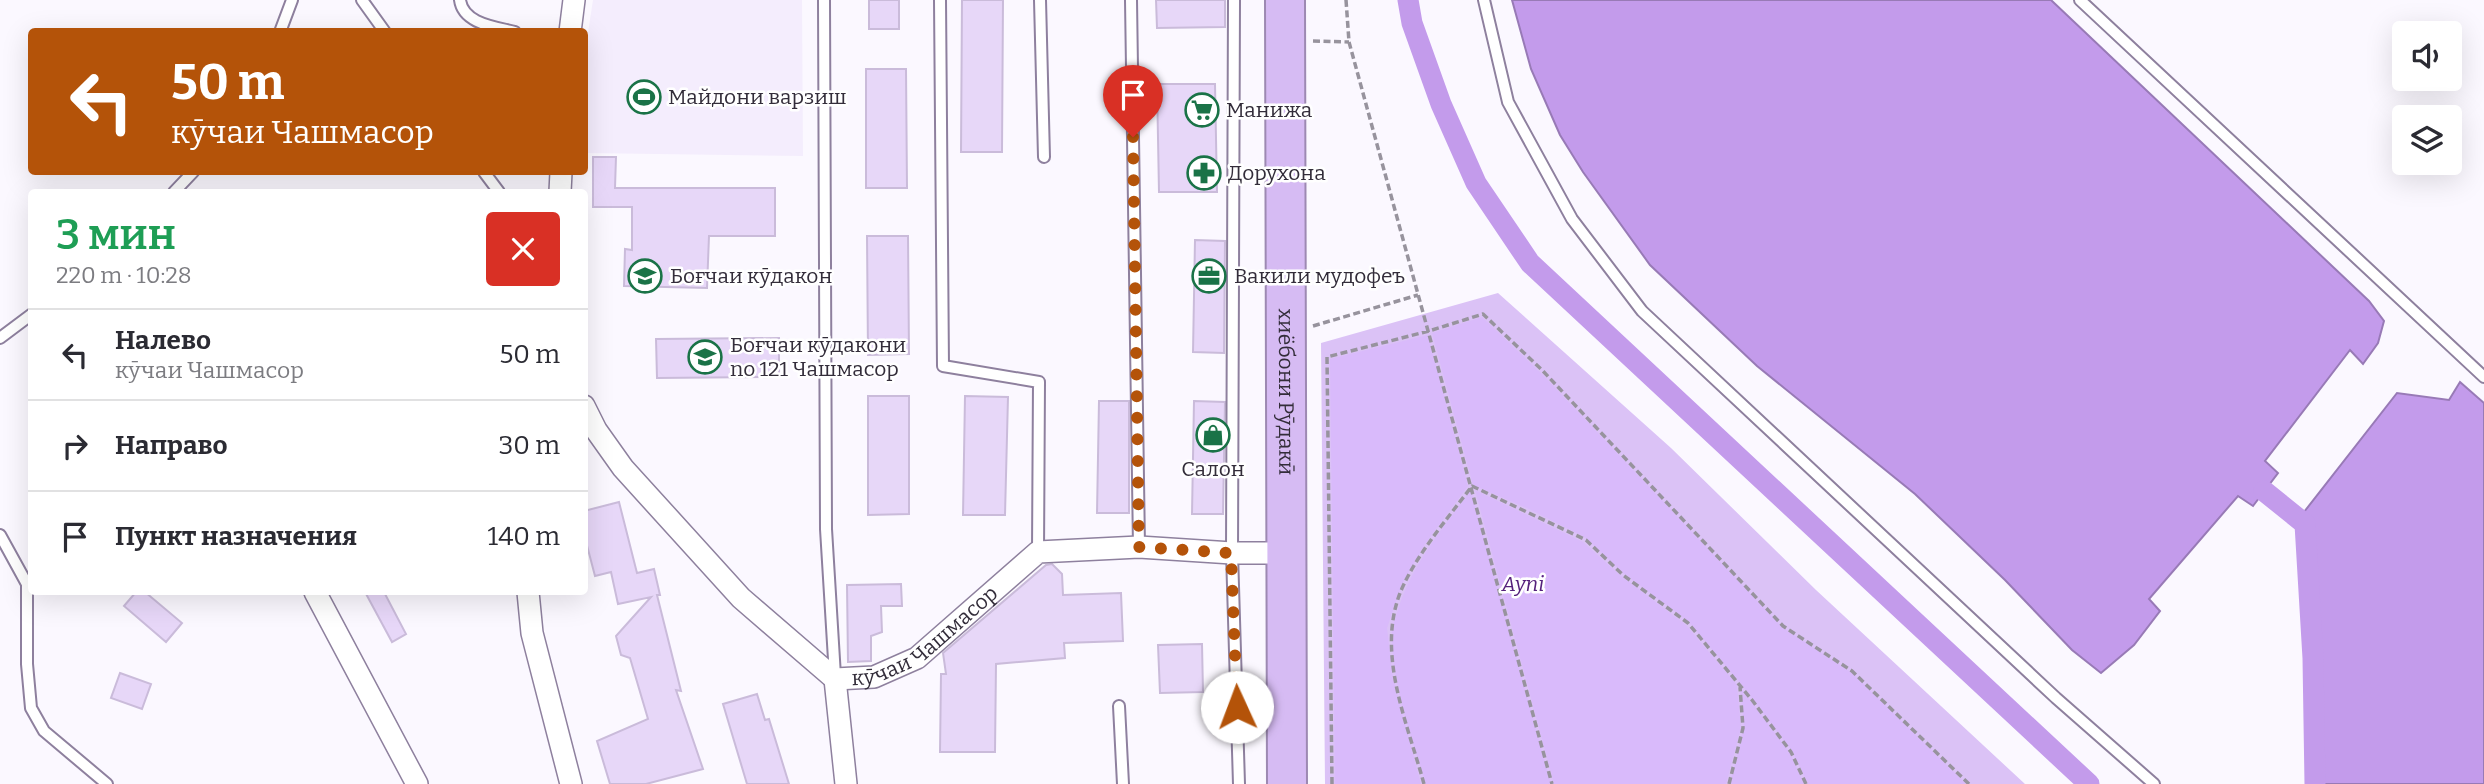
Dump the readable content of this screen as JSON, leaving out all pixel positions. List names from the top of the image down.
{
  "streets": {
    "highway": ["хиёбони Рӯдакӣ"],
    "street": ["кӯчаи Чашмасор"]
  },
  "parks": ["Ayni"],
  "places": {
    "sports": ["Майдони варзиш"],
    "supermarket": ["Манижа"],
    "pharmacy": ["Дорухона"],
    "school or university": ["Боғчаи кӯдакон", "Боғчаи кӯдакони no 121 Чашмасор"],
    "office": ["Вакили мудофеъ"],
    "shop": ["Салон"]
  },
  "page": {
    "turn": ["50 m", "кӯчаи Чашмасор"],
    "heading": ["3 мин", "220 m · 10:28"],
    "list": [
      {
        "name": "Налево",
        "note": "кӯчаи Чашмасор",
        "value": "50 m"
      },
      {
        "name": "Направо",
        "value": "30 m"
      },
      {
        "name": "Пункт назначения",
        "value": "140 m"
      }
    ]
  }
}
